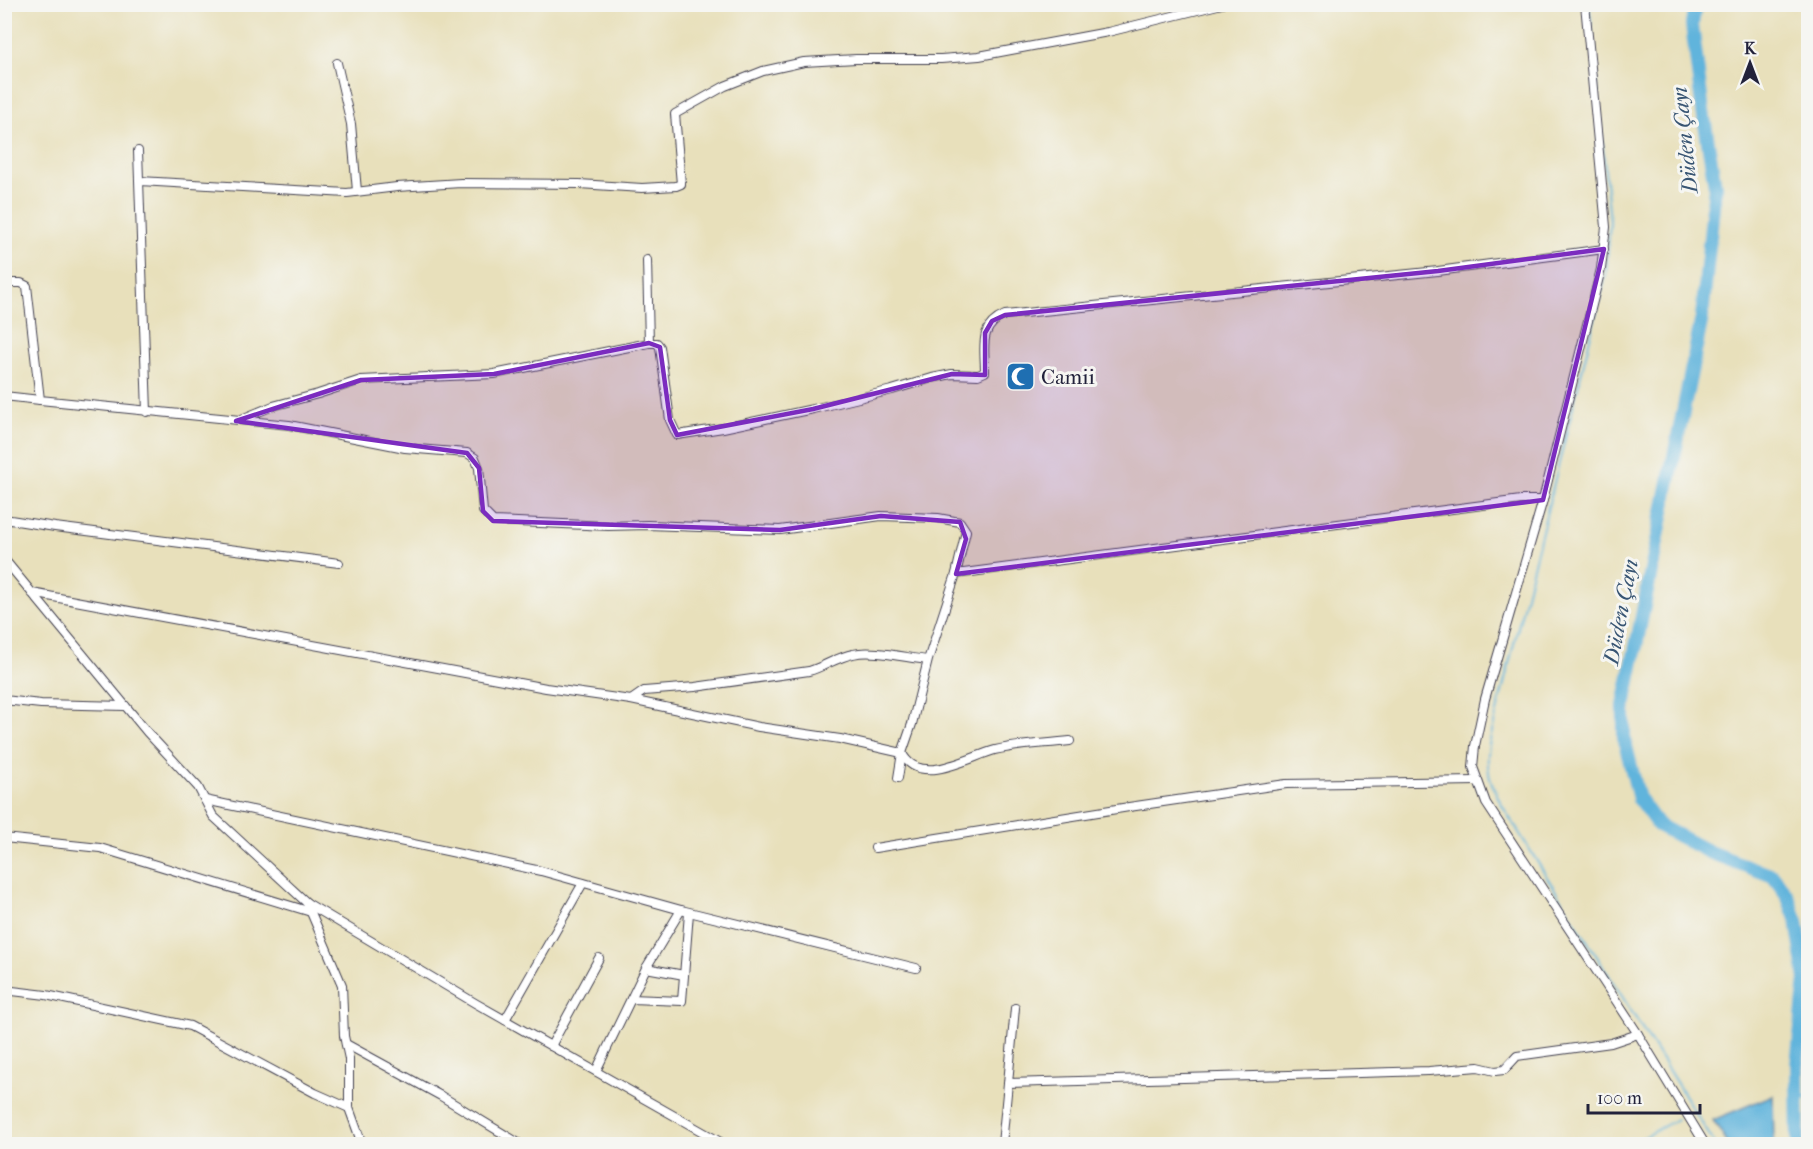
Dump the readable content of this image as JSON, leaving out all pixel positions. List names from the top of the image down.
{
  "water": ["Düden Çayı"],
  "places": {
    "mosque": ["Camii"]
  },
  "scale_bar": "100 m",
  "north": "top"
}
